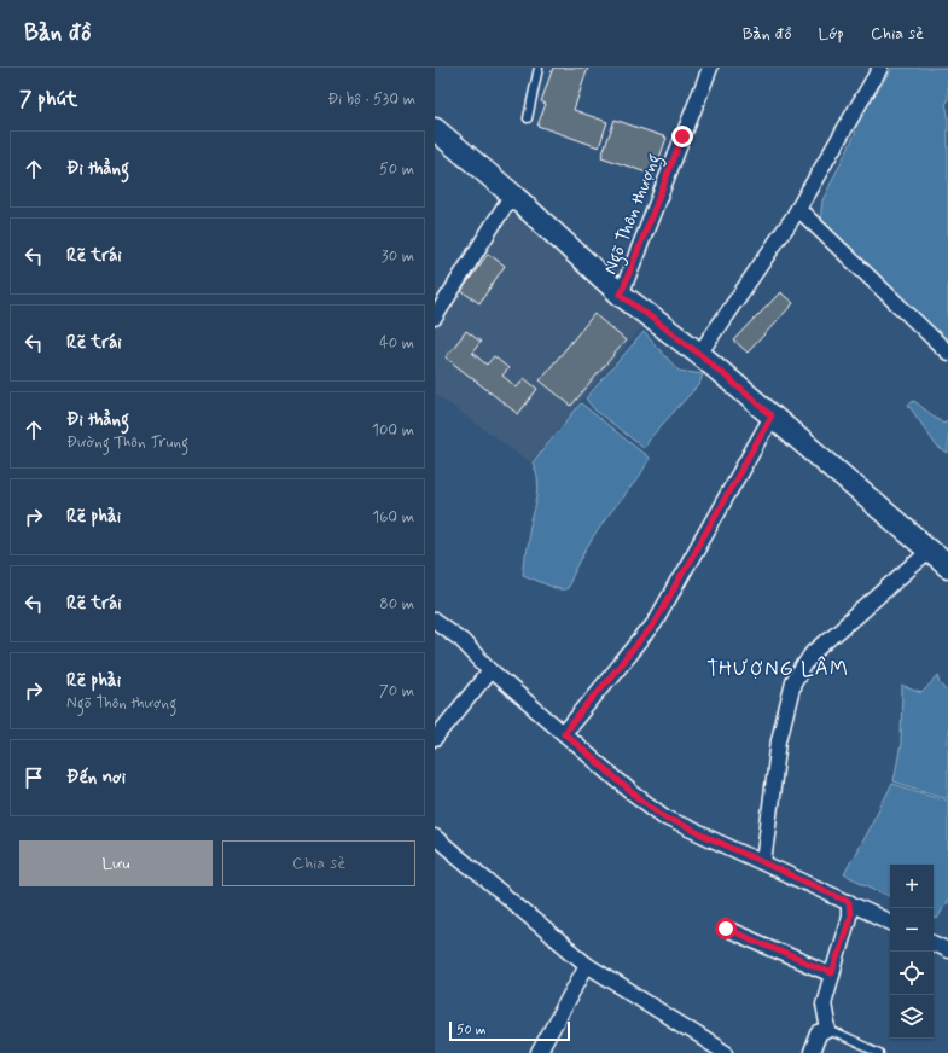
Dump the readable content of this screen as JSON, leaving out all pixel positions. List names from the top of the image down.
{
  "streets": {
    "street": ["Ngõ Thôn thượng"]
  },
  "districts": ["THƯỢNG LÂM"],
  "scale_bar": "50 m",
  "page": {
    "header": "Bản đồ",
    "nav": ["Bản đồ", "Lớp", "Chia sẻ"],
    "heading": ["7 phút", "Đi bộ · 530 m"],
    "list": [
      ["Đi thẳng", "50 m"],
      ["Rẽ trái", "30 m"],
      ["Rẽ trái", "40 m"],
      ["Đi thẳng", "Đường Thôn Trung", "100 m"],
      ["Rẽ phải", "160 m"],
      ["Rẽ trái", "80 m"],
      ["Rẽ phải", "Ngõ Thôn thượng", "70 m"],
      "Đến nơi"
    ],
    "buttons": ["Lưu", "Chia sẻ"],
    "map_buttons": ["+", "−"],
    "scale": "50 m"
  }
}
